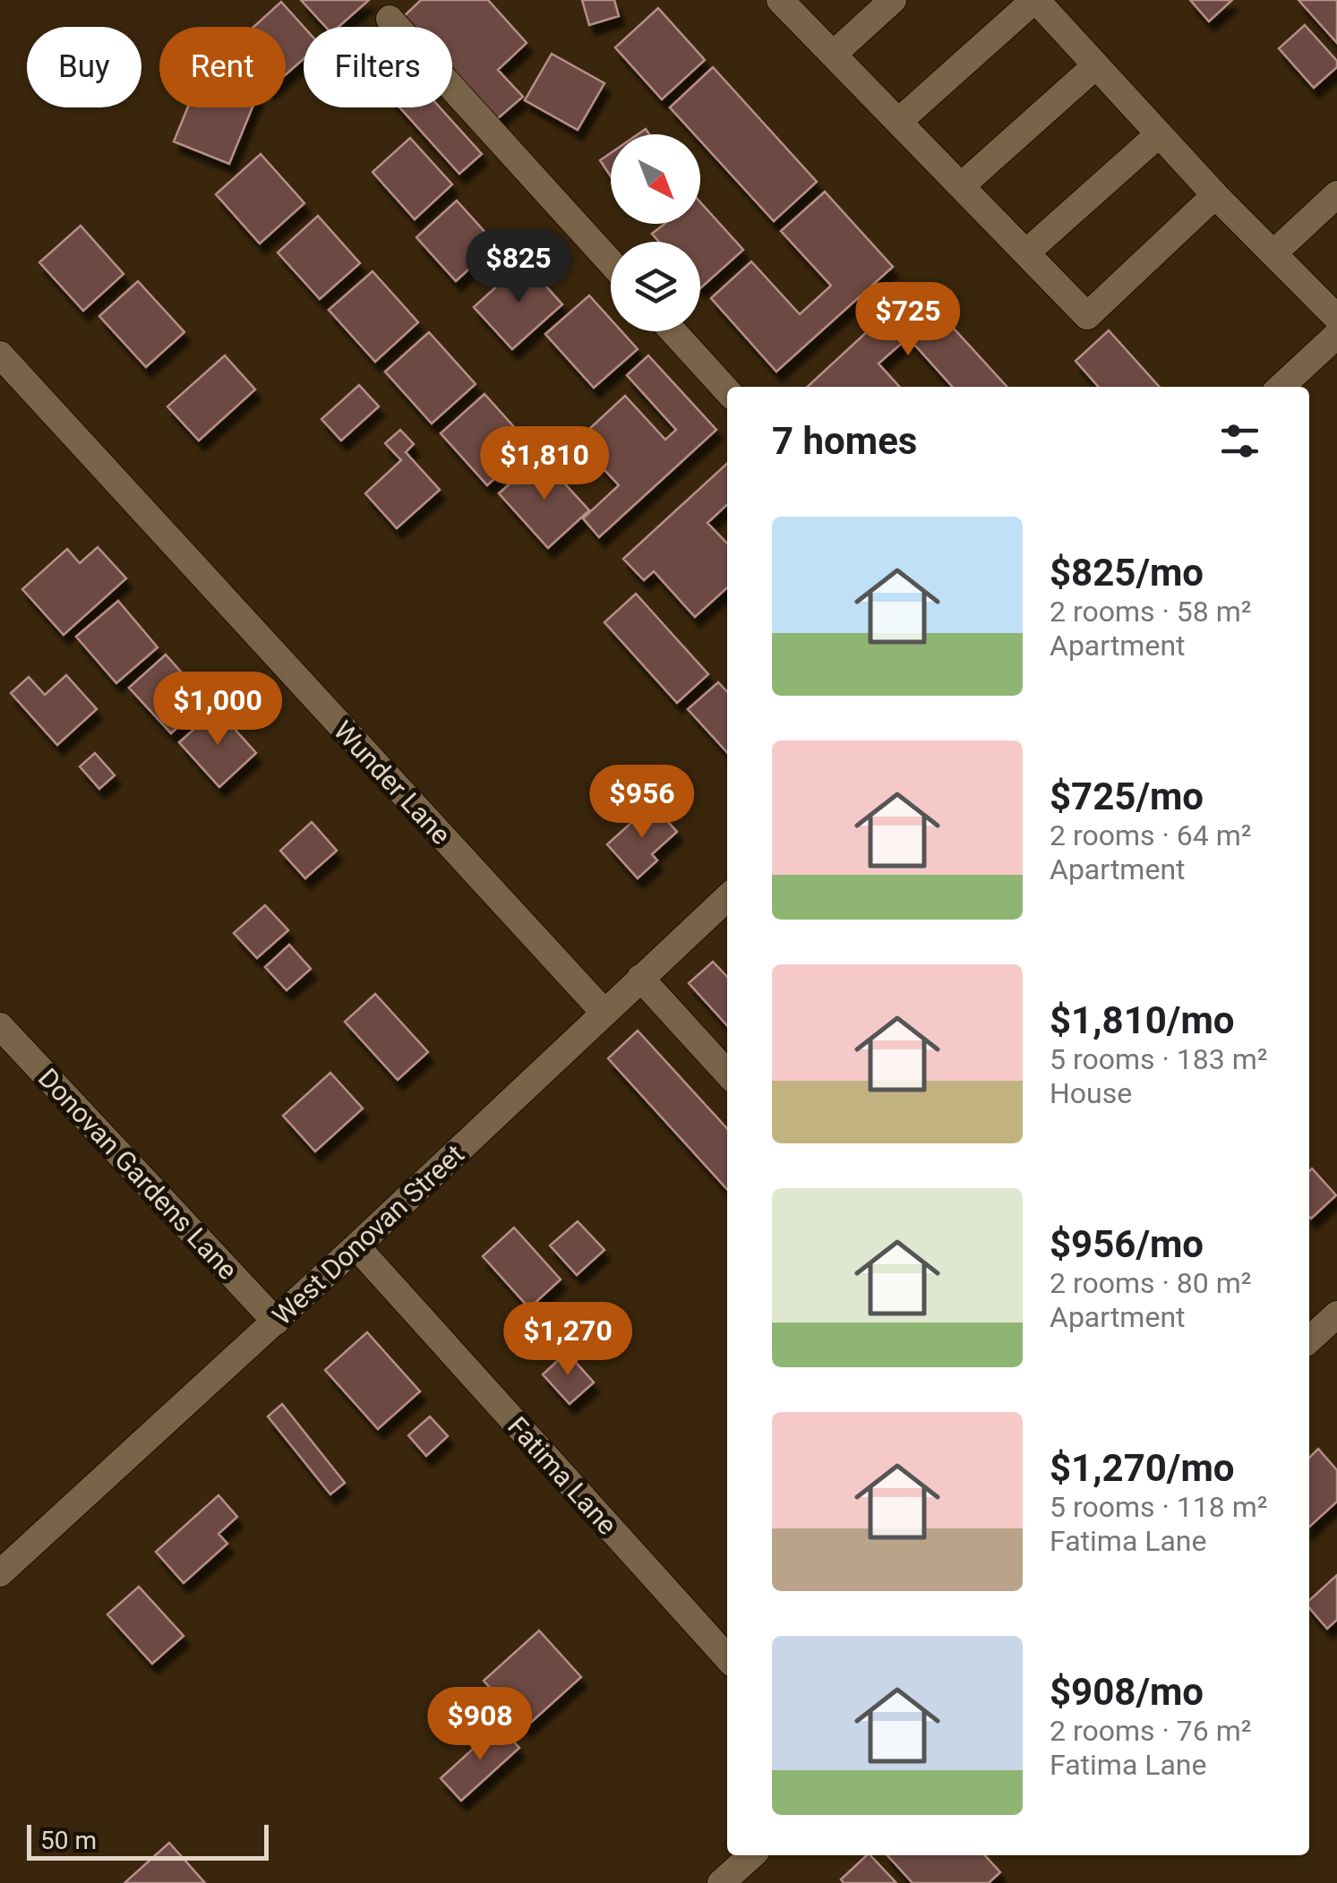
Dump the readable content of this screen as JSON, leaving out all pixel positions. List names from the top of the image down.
{
  "streets": {
    "street": [
      "Wunder Lane",
      "Donovan Gardens Lane",
      "West Donovan Street",
      "Fatima Lane"
    ]
  },
  "crossings": [
    ["Wunder Lane", "West Donovan Street"],
    ["Donovan Gardens Lane", "West Donovan Street"],
    ["West Donovan Street", "Fatima Lane"]
  ],
  "scale_bar": "50 m",
  "north": "bottom right",
  "page": {
    "chip": ["Buy", "Rent", "Filters"],
    "price": [
      "$825",
      "$725",
      "$1,810",
      "$1,000",
      "$956",
      "$1,270",
      "$908"
    ],
    "heading": "7 homes",
    "list": [
      {
        "name": "$825/mo",
        "note": "2 rooms · 58 m² · Apartment"
      },
      {
        "name": "$725/mo",
        "note": "2 rooms · 64 m² · Apartment"
      },
      {
        "name": "$1,810/mo",
        "note": "5 rooms · 183 m² · House"
      },
      {
        "name": "$956/mo",
        "note": "2 rooms · 80 m² · Apartment"
      },
      {
        "name": "$1,270/mo",
        "note": "5 rooms · 118 m² · Fatima Lane"
      },
      {
        "name": "$908/mo",
        "note": "2 rooms · 76 m² · Fatima Lane"
      }
    ],
    "scale": "50 m"
  }
}
